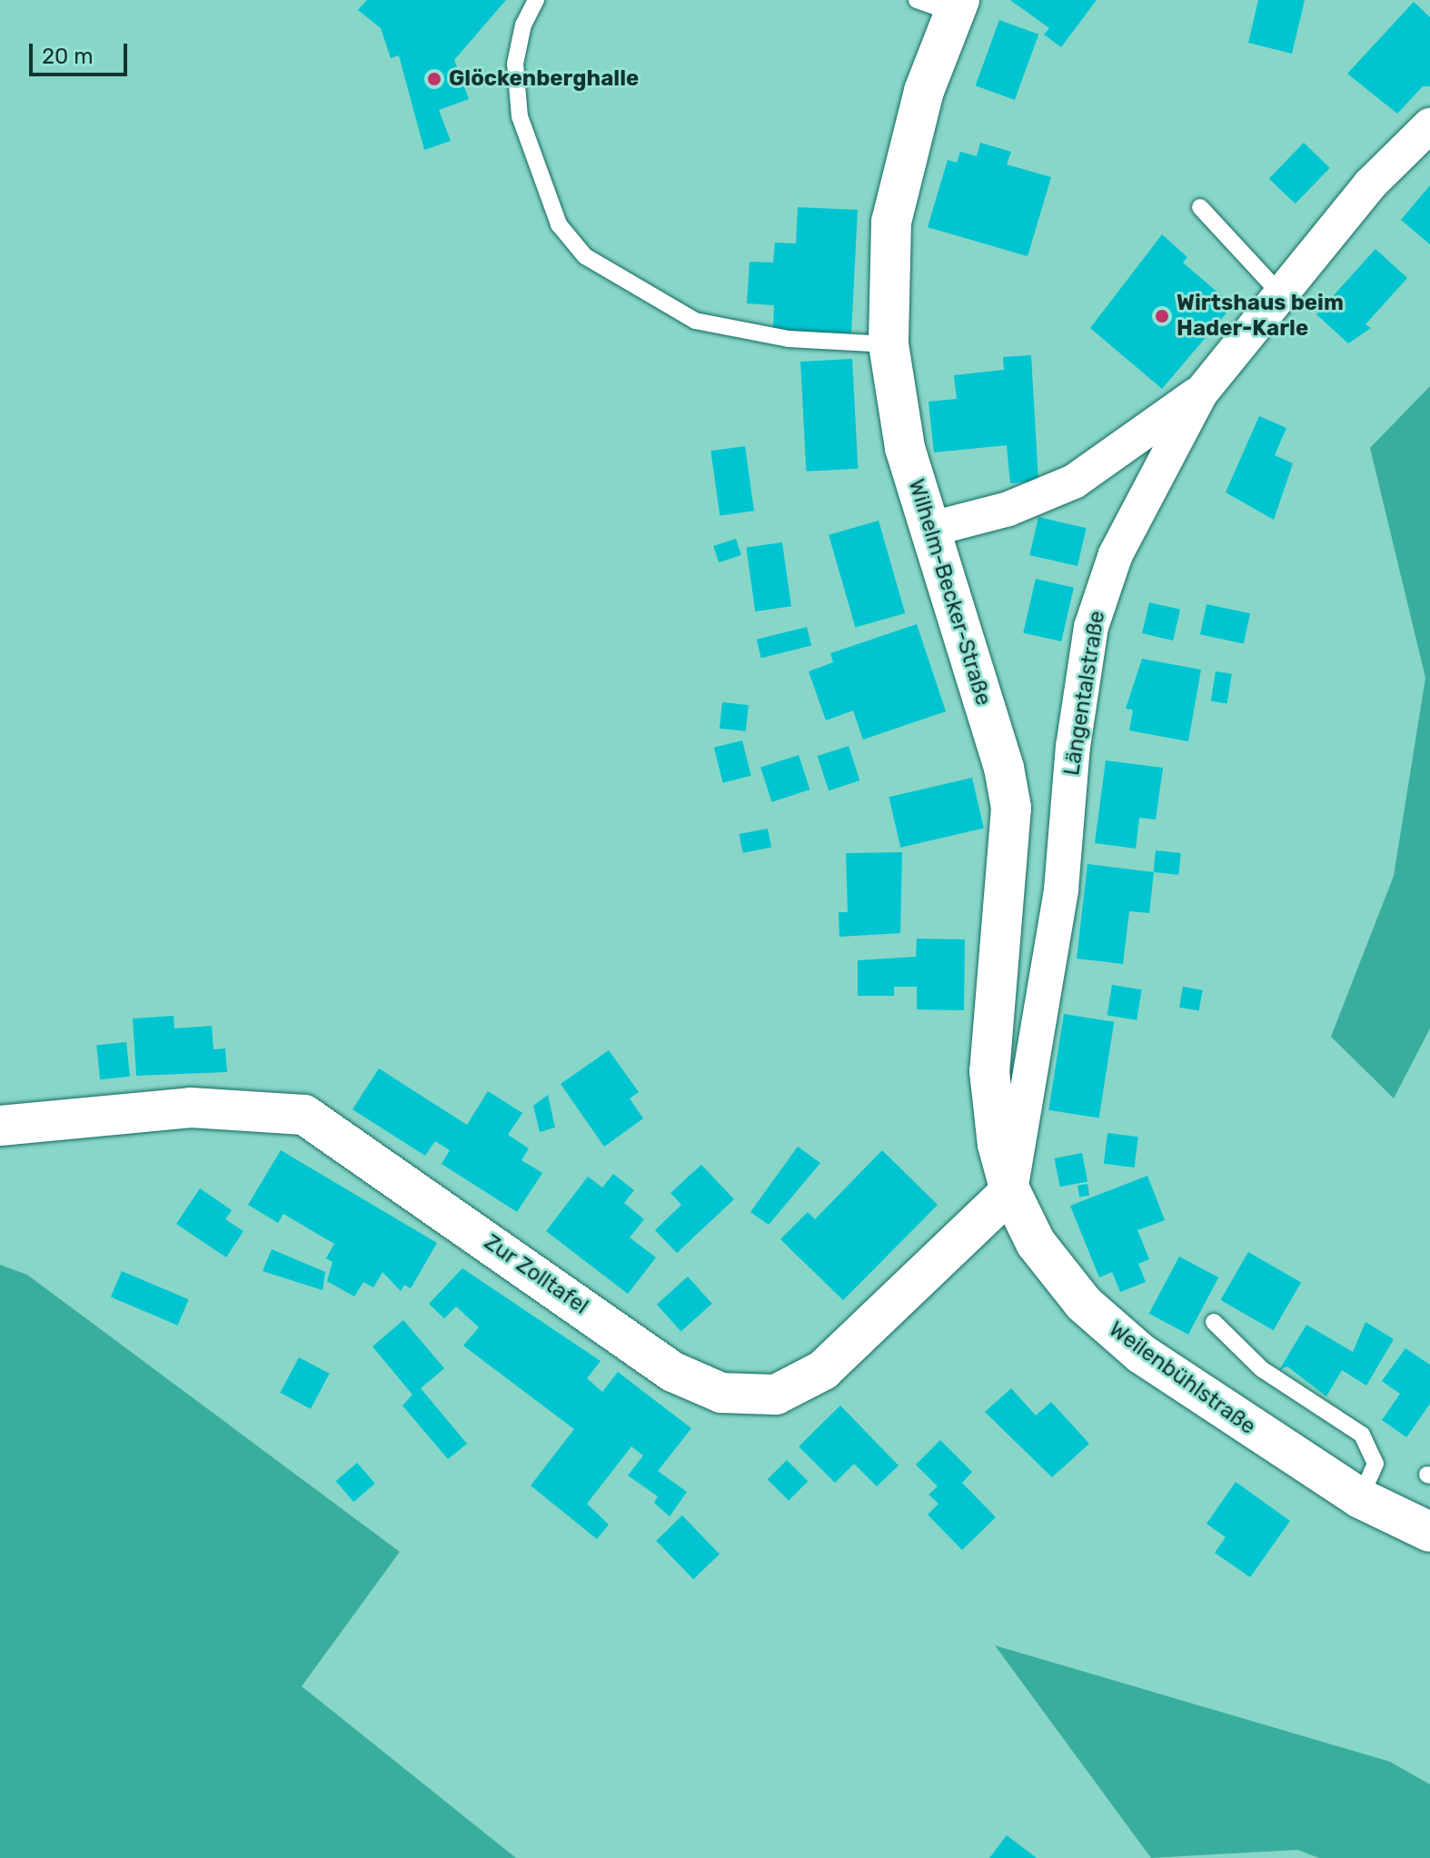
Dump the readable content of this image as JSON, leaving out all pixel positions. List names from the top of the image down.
{
  "streets": {
    "street": [
      "Wilhelm-Becker-Straße",
      "Längentalstraße",
      "Zur Zolltafel",
      "Weilenbühlstraße"
    ]
  },
  "crossings": [
    ["Wilhelm-Becker-Straße", "Längentalstraße"],
    ["Wilhelm-Becker-Straße", "Zur Zolltafel"],
    ["Wilhelm-Becker-Straße", "Weilenbühlstraße"],
    ["Längentalstraße", "Zur Zolltafel"],
    ["Längentalstraße", "Weilenbühlstraße"],
    ["Zur Zolltafel", "Weilenbühlstraße"]
  ],
  "places": ["Glöckenberghalle", "Wirtshaus beim Hader-Karle"],
  "scale_bar": "20 m"
}
